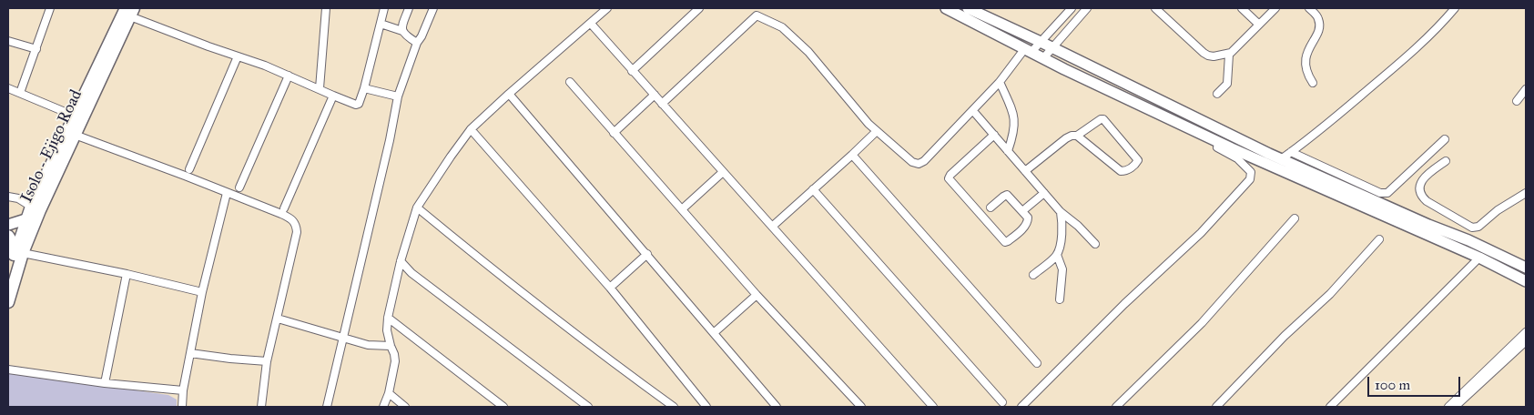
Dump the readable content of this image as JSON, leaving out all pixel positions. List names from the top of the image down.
{
  "streets": {
    "main road": ["Isolo - Ejigo Road"]
  },
  "scale_bar": "100 m"
}
